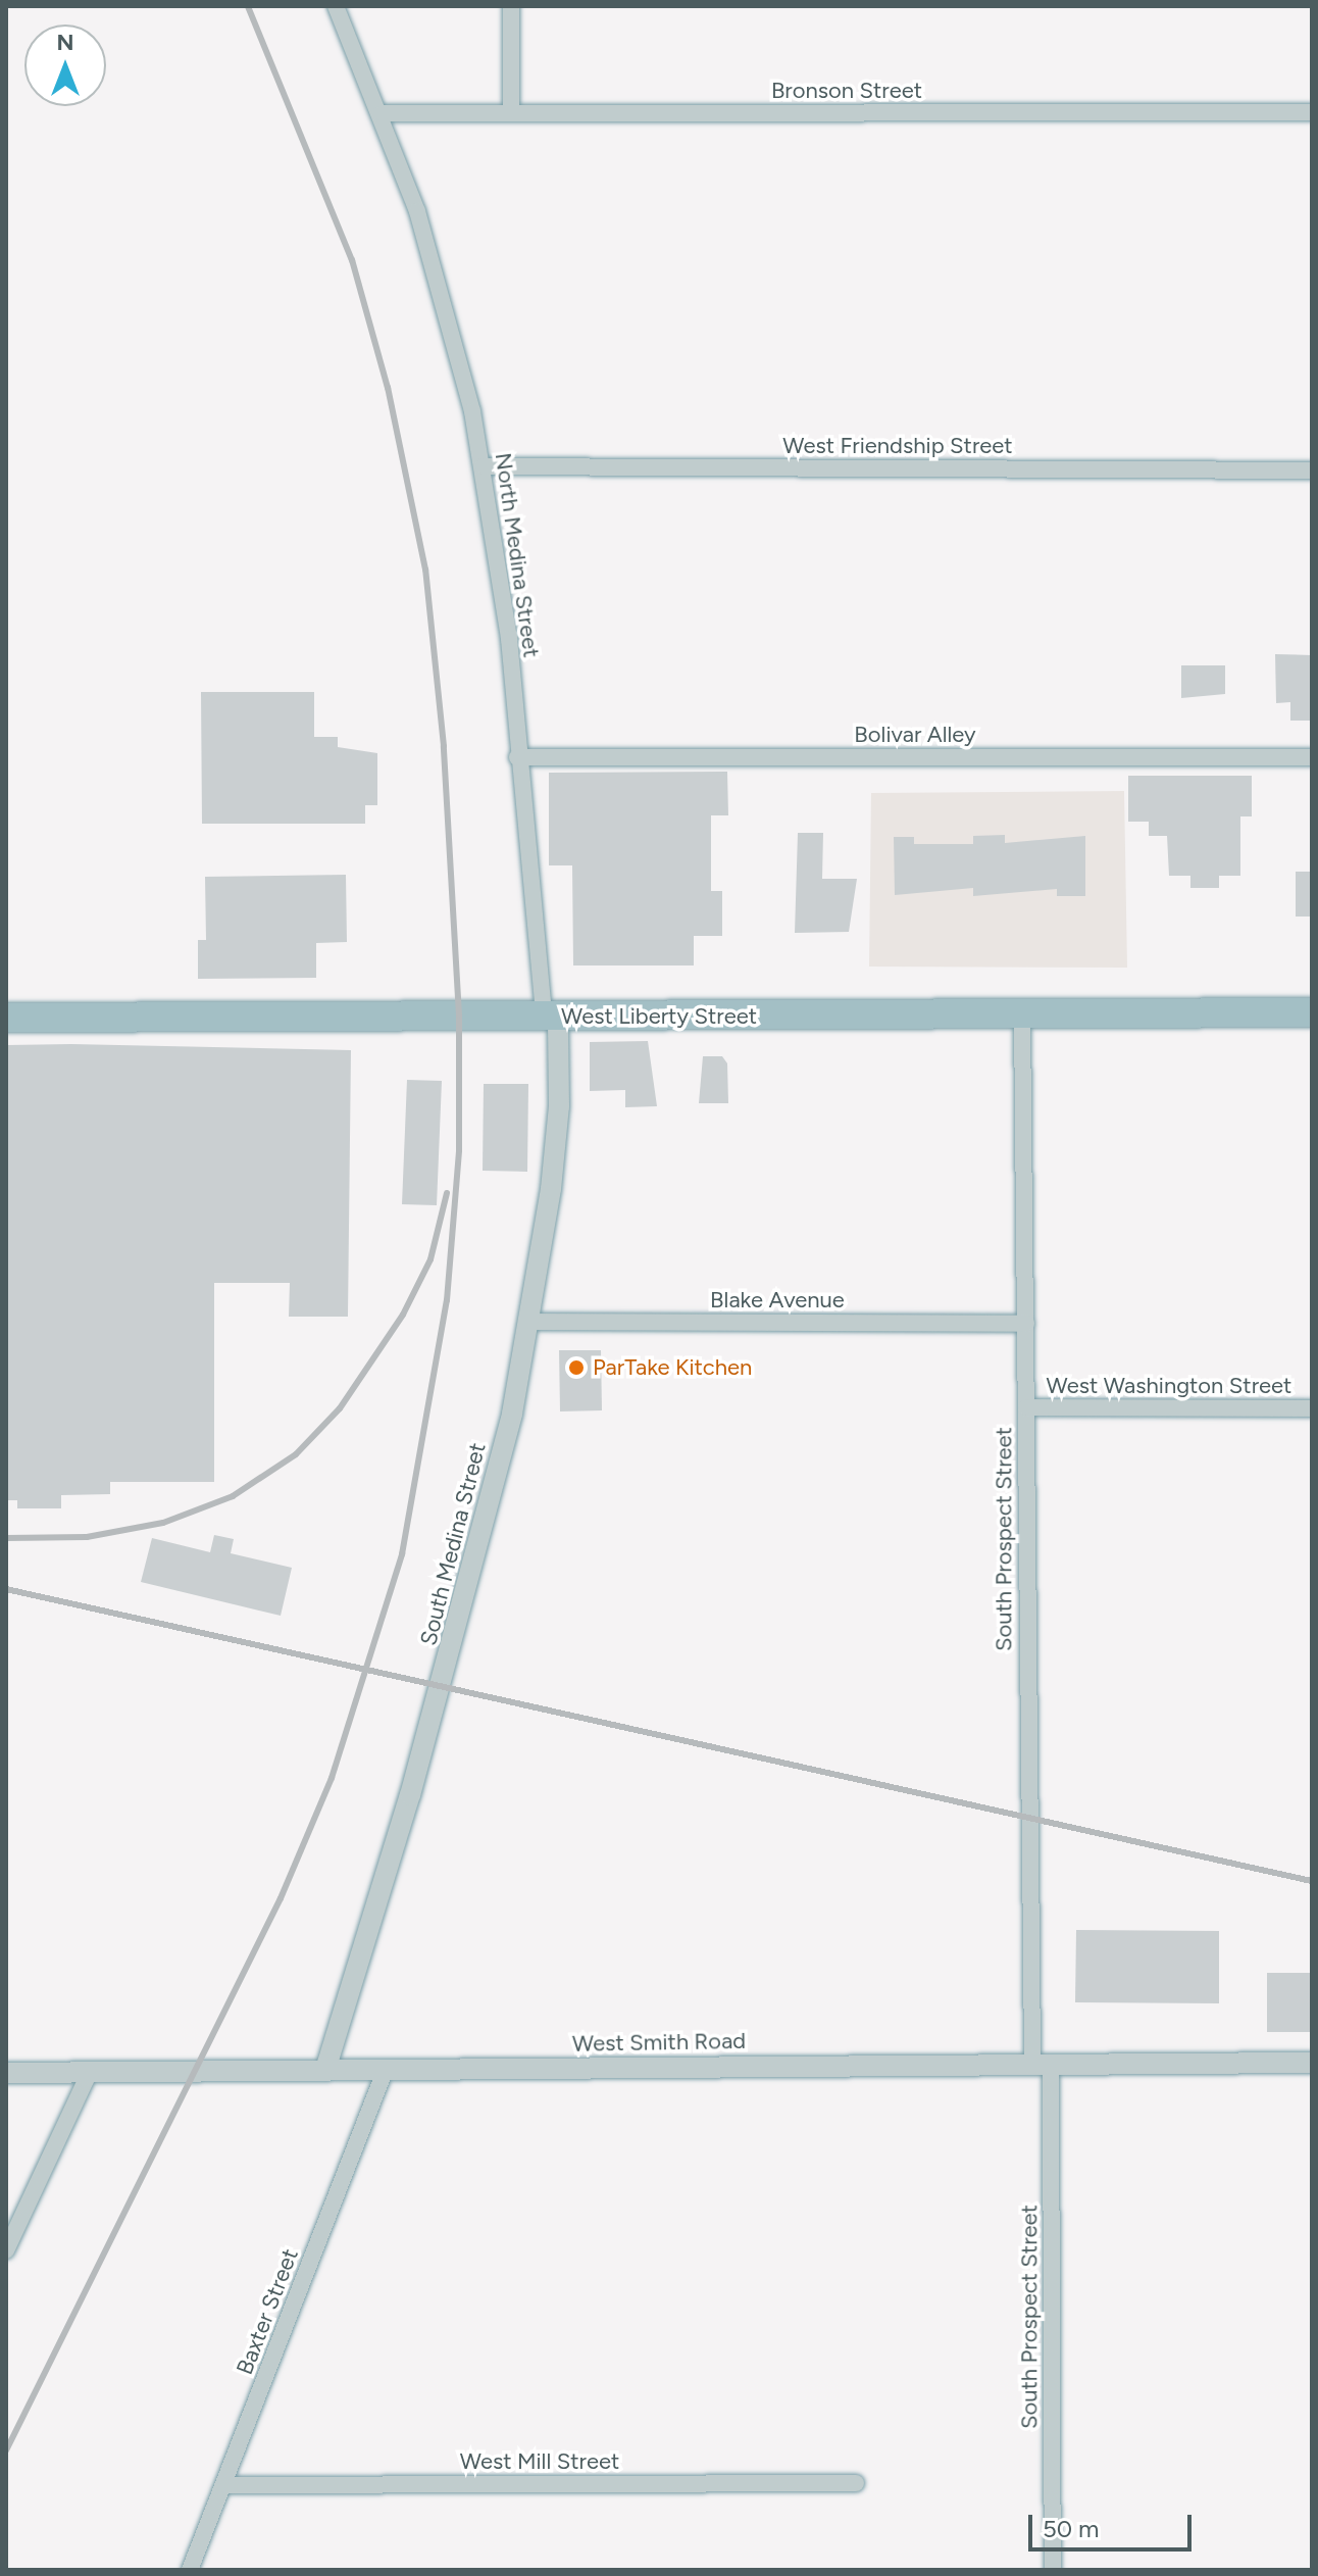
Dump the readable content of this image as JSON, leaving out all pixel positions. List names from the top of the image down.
{
  "streets": {
    "highway": ["West Liberty Street"],
    "street": [
      "Bronson Street",
      "West Friendship Street",
      "North Medina Street",
      "Bolivar Alley",
      "Blake Avenue",
      "West Washington Street",
      "South Prospect Street",
      "South Medina Street",
      "West Smith Road",
      "Baxter Street",
      "West Mill Street"
    ]
  },
  "crossings": [
    ["Bronson Street", "North Medina Street"],
    ["West Friendship Street", "North Medina Street"],
    ["North Medina Street", "Bolivar Alley"],
    ["North Medina Street", "West Liberty Street"],
    ["North Medina Street", "South Medina Street"],
    ["West Liberty Street", "South Prospect Street"],
    ["West Liberty Street", "South Medina Street"],
    ["Blake Avenue", "South Prospect Street"],
    ["Blake Avenue", "South Medina Street"],
    ["West Washington Street", "South Prospect Street"],
    ["South Prospect Street", "West Smith Road"],
    ["South Medina Street", "West Smith Road"],
    ["West Smith Road", "Baxter Street"],
    ["Baxter Street", "West Mill Street"]
  ],
  "places": ["ParTake Kitchen"],
  "scale_bar": "50 m",
  "north": "top"
}
